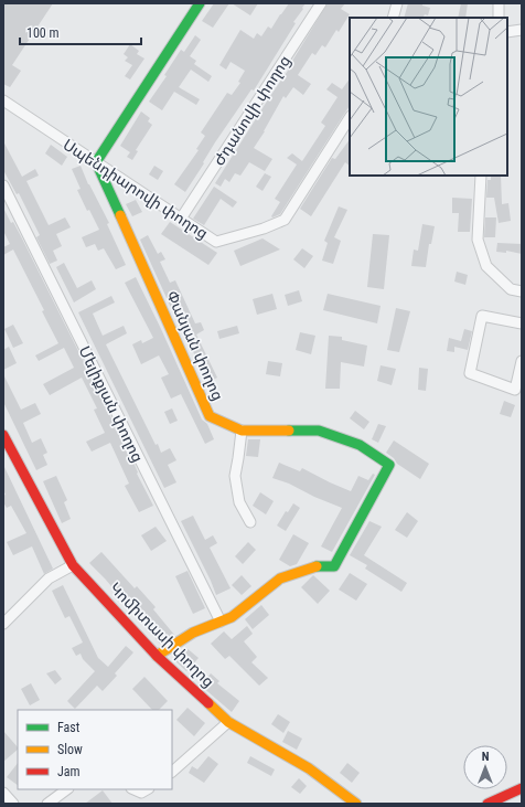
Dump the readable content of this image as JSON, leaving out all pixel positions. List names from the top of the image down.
{
  "streets": {
    "street": [
      "Ժդանովի փողոց",
      "Սպենդիարովի փողոց",
      "Փանյան փողոց",
      "Մելիքյան փողոց",
      "Կոմիտասի փողոց"
    ]
  },
  "crossings": [
    ["Ժդանովի փողոց", "Սպենդիարովի փողոց"],
    ["Սպենդիարովի փողոց", "Փանյան փողոց"],
    ["Փանյան փողոց", "Մելիքյան փողոց"]
  ],
  "legend": ["Fast", "Slow", "Jam"],
  "scale_bar": "100 m",
  "north": "top"
}
